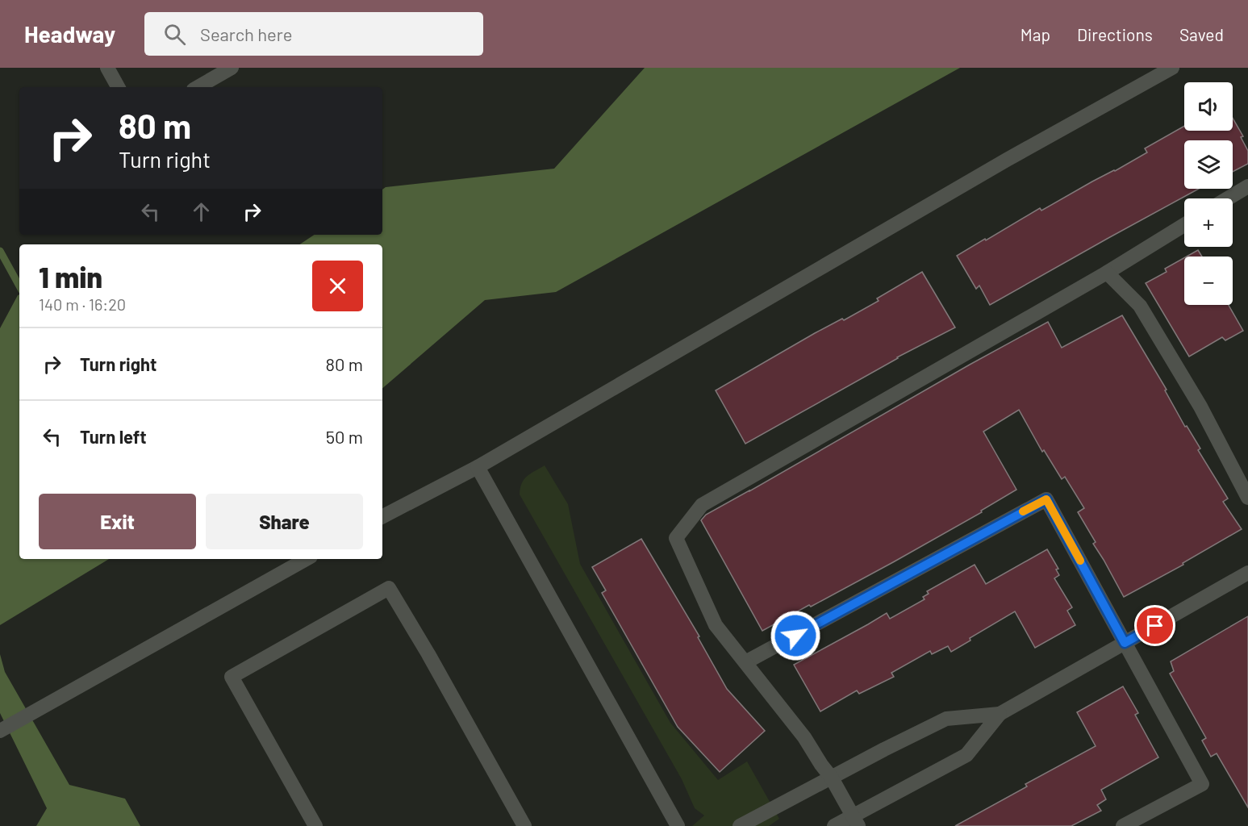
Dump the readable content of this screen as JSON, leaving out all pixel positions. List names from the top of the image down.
{
  "page": {
    "header": "Headway",
    "search": "Search here",
    "nav": ["Map", "Directions", "Saved"],
    "map_buttons": ["+", "−"],
    "turn": ["80 m", "Turn right"],
    "heading": ["1 min", "140 m · 16:20"],
    "list": [
      {
        "name": "Turn right",
        "value": "80 m"
      },
      {
        "name": "Turn left",
        "value": "50 m"
      }
    ],
    "buttons": ["Exit", "Share"]
  }
}
